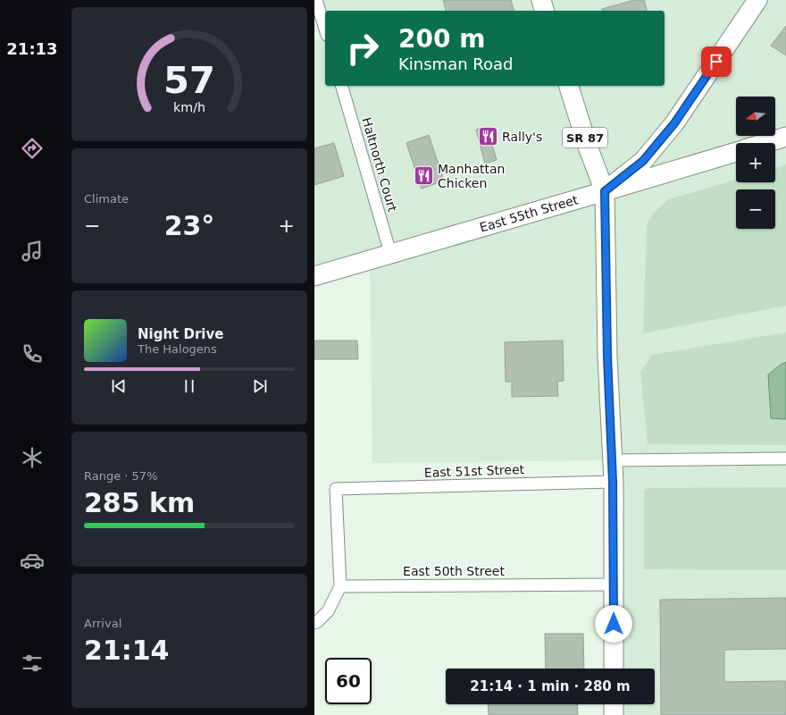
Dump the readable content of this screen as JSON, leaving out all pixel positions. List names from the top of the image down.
{
  "streets": {
    "main road": ["SR 87", "East 55th Street"],
    "street": ["Haltnorth Court", "East 51st Street", "East 50th Street"]
  },
  "crossings": [
    ["SR 87", "East 55th Street"],
    ["Haltnorth Court", "East 55th Street"],
    ["East 51st Street", "East 50th Street"]
  ],
  "places": {
    "restaurant": ["Rally's", "Manhattan Chicken"]
  },
  "north": "left",
  "page": {
    "tabs": "21:13",
    "turn": ["200 m", "Kinsman Road"],
    "map_buttons": ["+", "−"],
    "tile": [
      "Climate",
      ["Range · 57%", "285 km"],
      ["Arrival", "21:14"]
    ],
    "heat": ["−", "23°", "+"],
    "song": ["Night Drive", "The Halogens"],
    "limit": "60",
    "trip": "21:14 · 1 min · 280 m",
    "gauge": ["57", "km/h"]
  }
}
